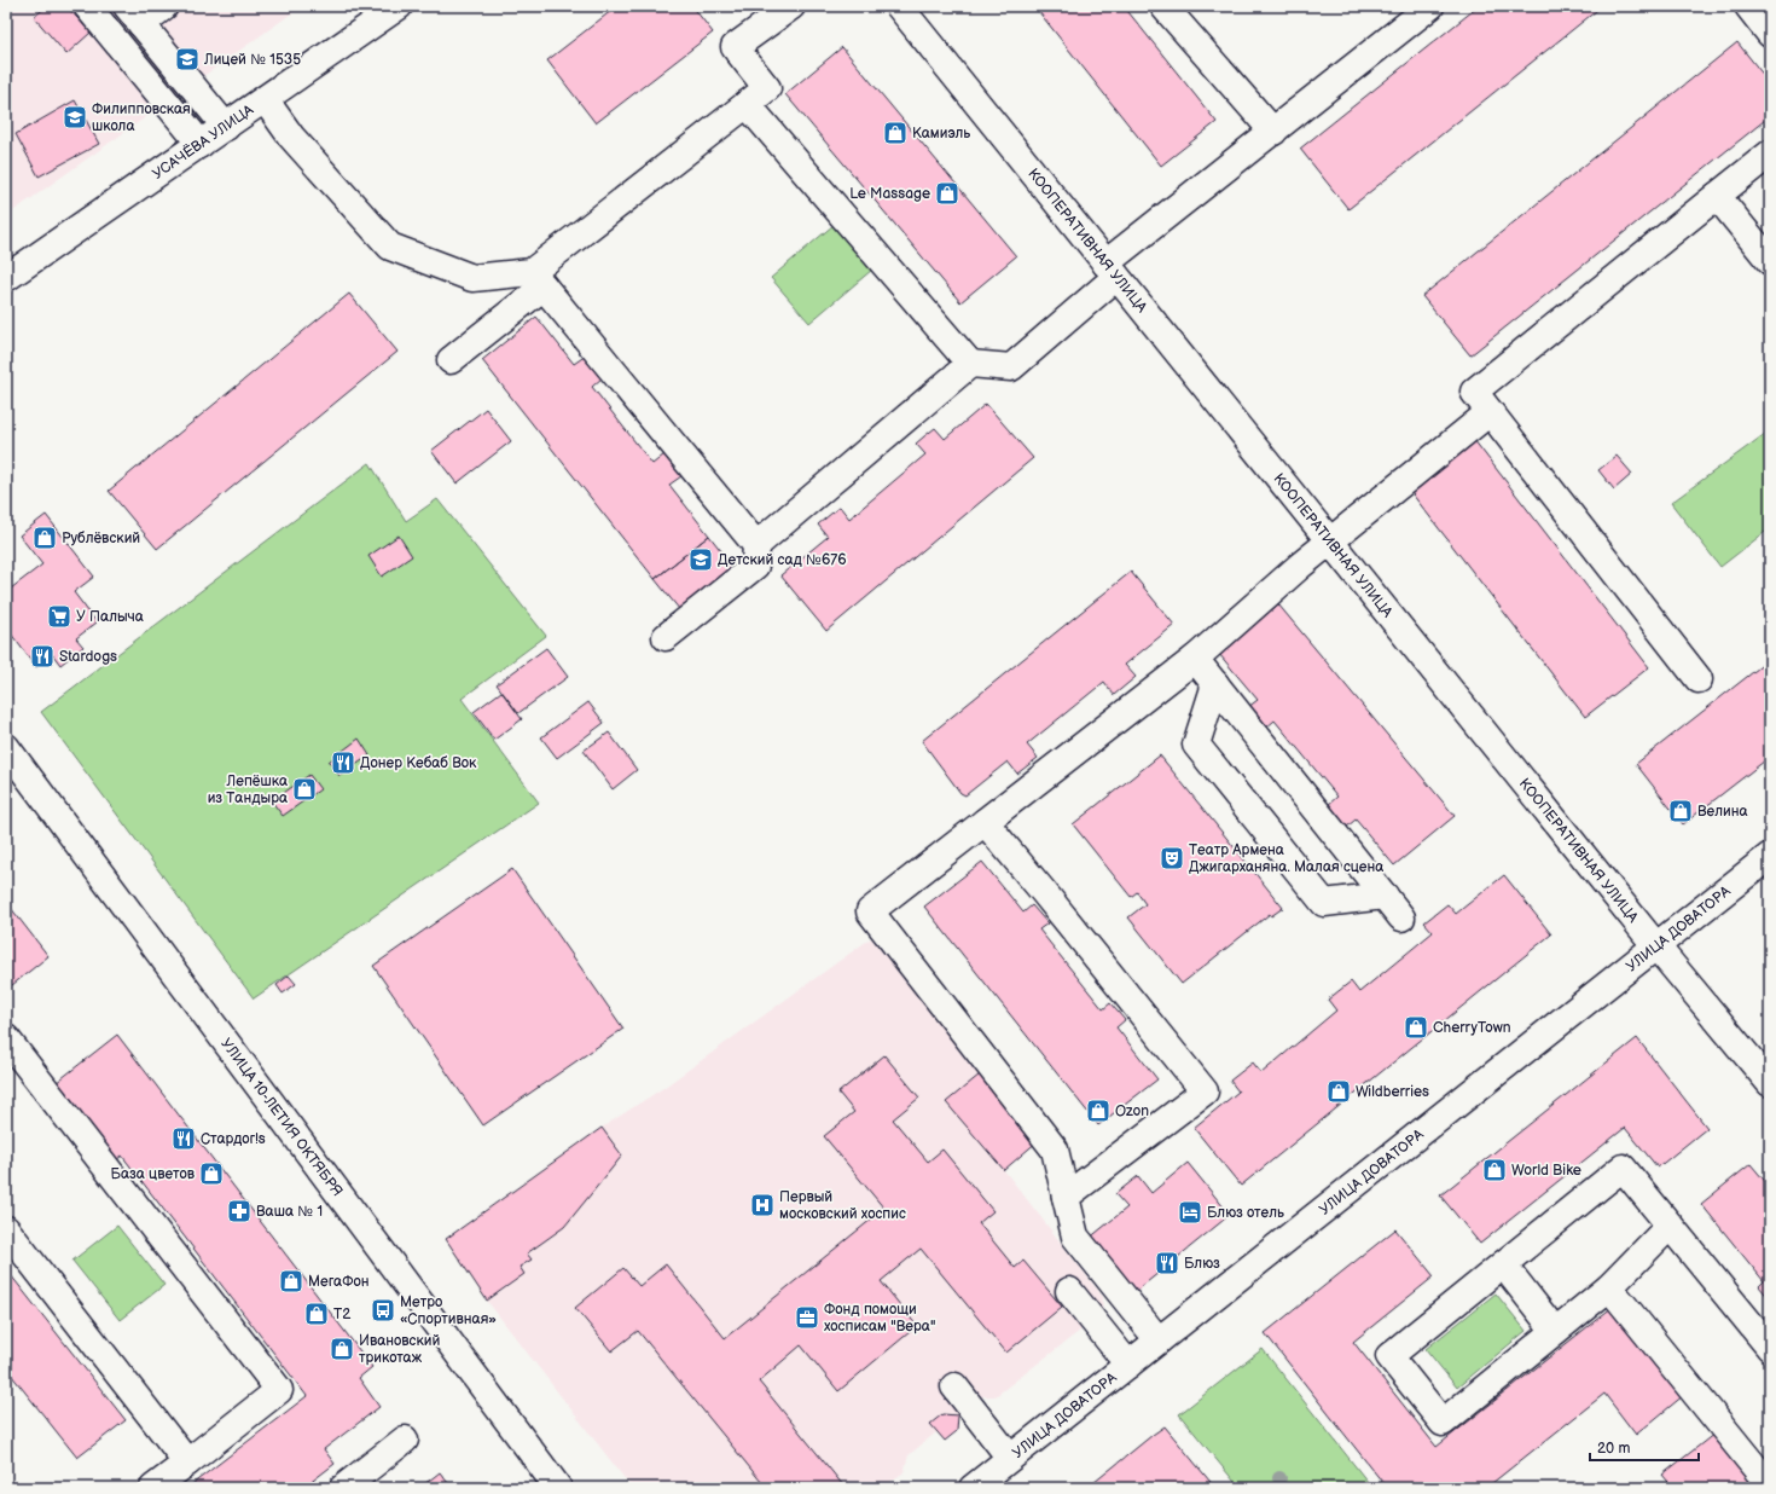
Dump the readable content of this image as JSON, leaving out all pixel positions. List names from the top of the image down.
{
  "streets": {
    "street": [
      "УСАЧЁВА УЛИЦА",
      "КООПЕРАТИВНАЯ УЛИЦА",
      "УЛИЦА ДОВАТОРА",
      "УЛИЦА 10-ЛЕТИЯ ОКТЯБРЯ"
    ]
  },
  "crossings": [
    ["КООПЕРАТИВНАЯ УЛИЦА", "УЛИЦА ДОВАТОРА"]
  ],
  "places": {
    "school or university": ["Лицей № 1535", "Филипповская школа", "Детский сад №676"],
    "shop": [
      "Камиэль",
      "Le Massage",
      "Рублёвский",
      "Лепёшка из Тандыра",
      "Велина",
      "CherryTown",
      "Wildberries",
      "Ozon",
      "World Bike",
      "База цветов",
      "МегаФон",
      "T2",
      "Ивановский трикотаж"
    ],
    "supermarket": ["У Палыча"],
    "restaurant": [
      "Stardogs",
      "Донер Кебаб Вок",
      "Стардог!s",
      "Блюз"
    ],
    "theatre": ["Театр Армена Джигарханяна. Малая сцена"],
    "hospital": ["Первый московский хоспис"],
    "pharmacy": ["Ваша № 1"],
    "hotel": ["Блюз отель"],
    "bus stop": ["Метро «Спортивная»"],
    "office": ["Фонд помощи хосписам \"Вера\""]
  },
  "scale_bar": "20 m"
}
